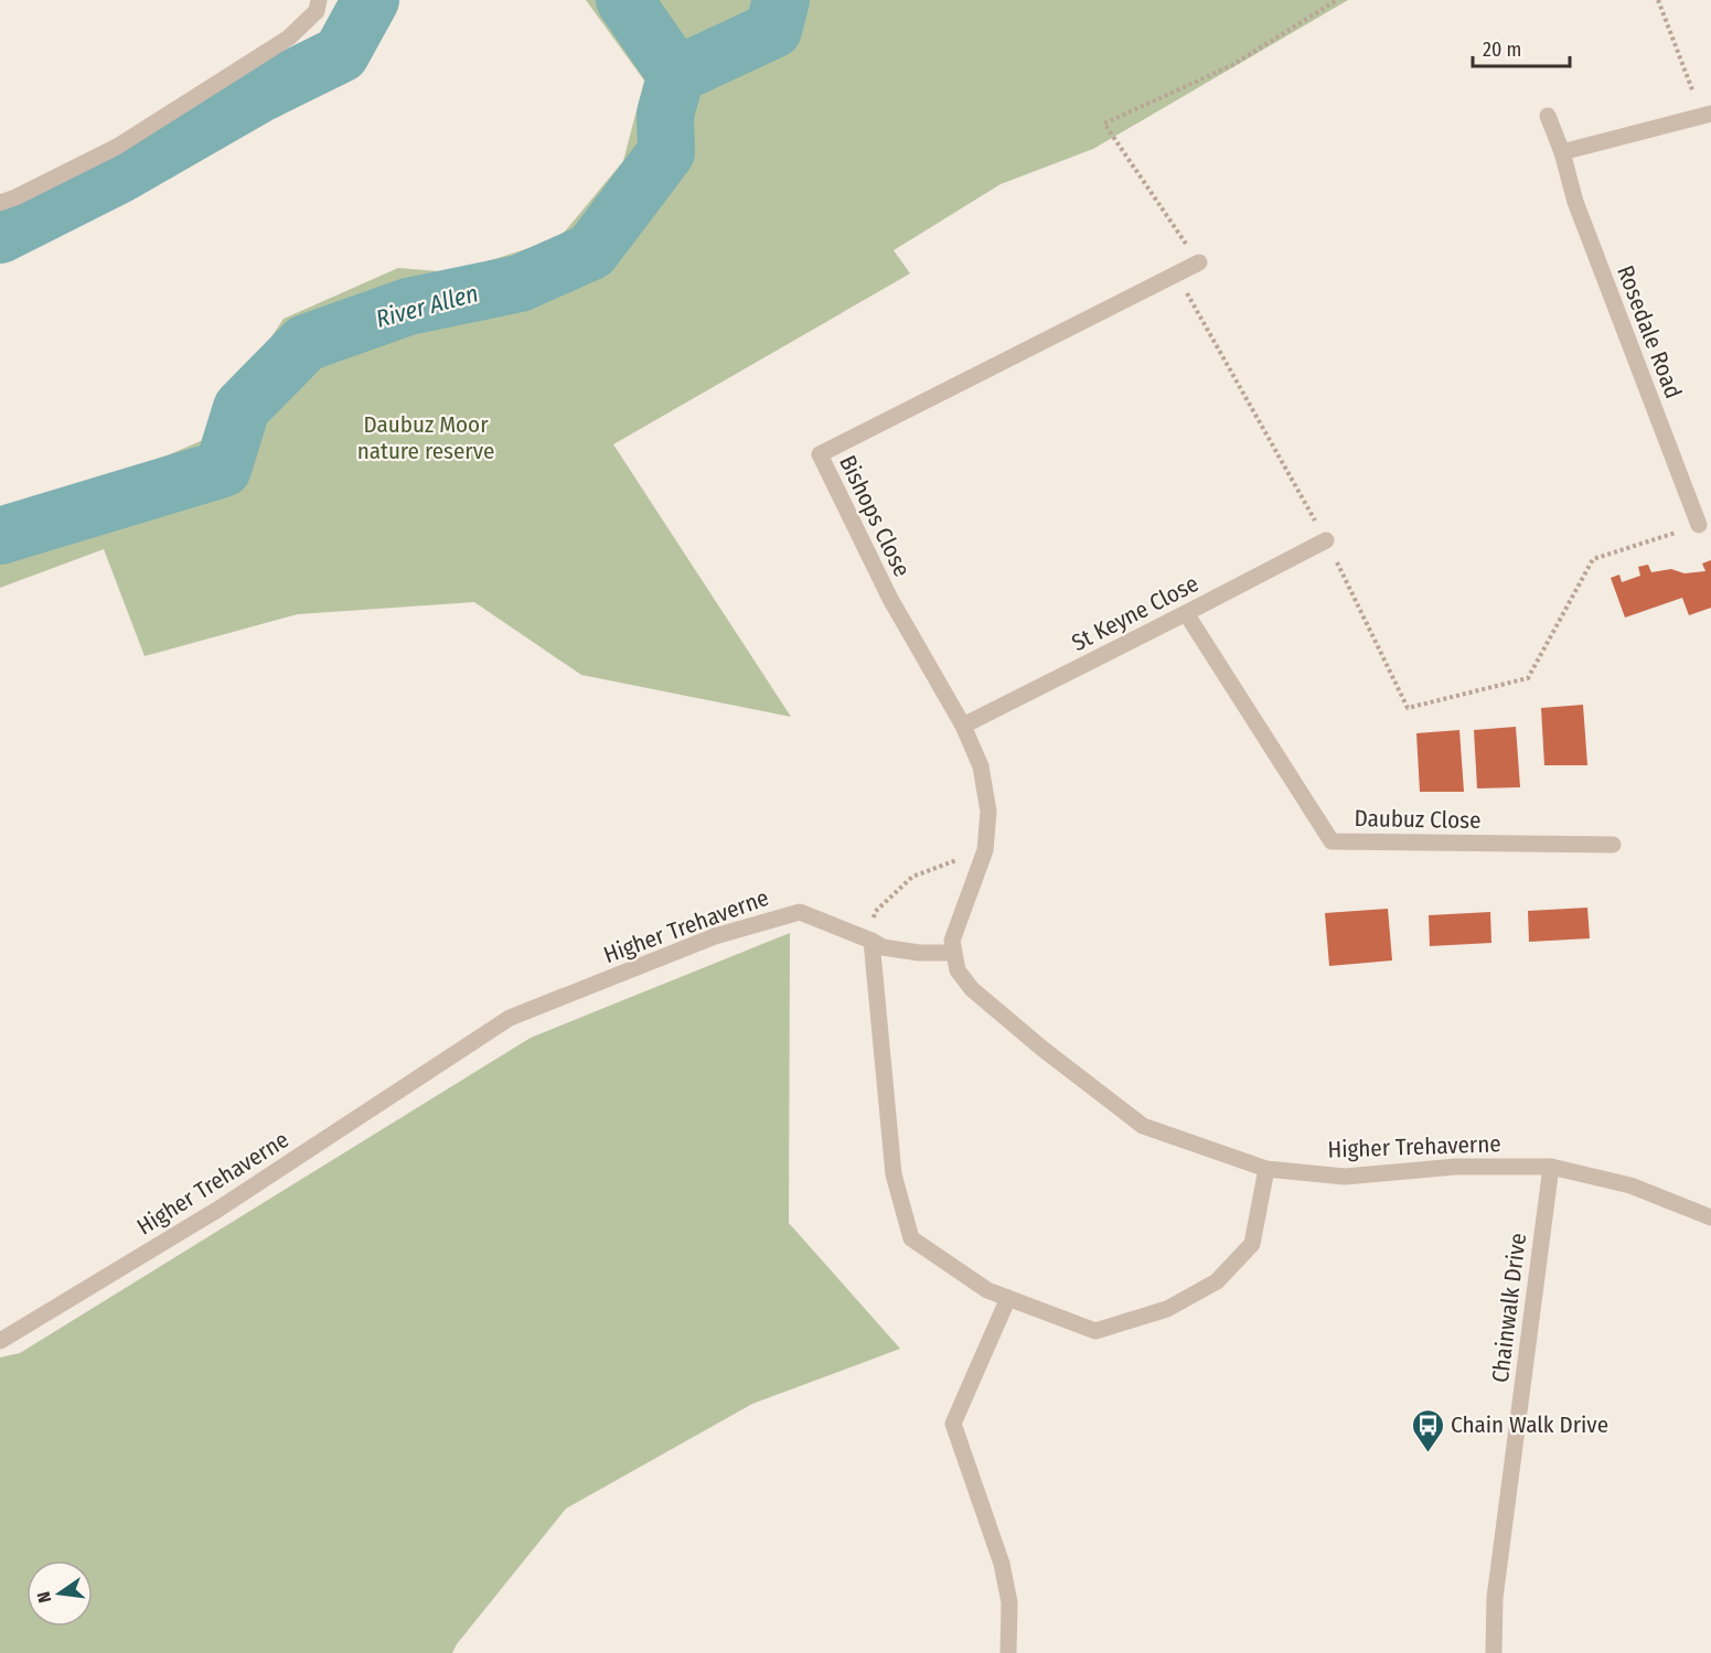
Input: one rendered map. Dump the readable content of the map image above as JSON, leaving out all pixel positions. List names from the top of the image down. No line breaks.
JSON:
{"streets":{"street":["Rosedale Road","Bishops Close","St Keyne Close","Daubuz Close","Higher Trehaverne","Chainwalk Drive"]},"crossings":[["Bishops Close","St Keyne Close"],["Bishops Close","Higher Trehaverne"],["St Keyne Close","Daubuz Close"],["Higher Trehaverne","Chainwalk Drive"]],"water":["River Allen"],"parks":["Daubuz Moor nature reserve"],"places":{"bus stop":["Chain Walk Drive"]},"scale_bar":"20 m","north":"left"}
